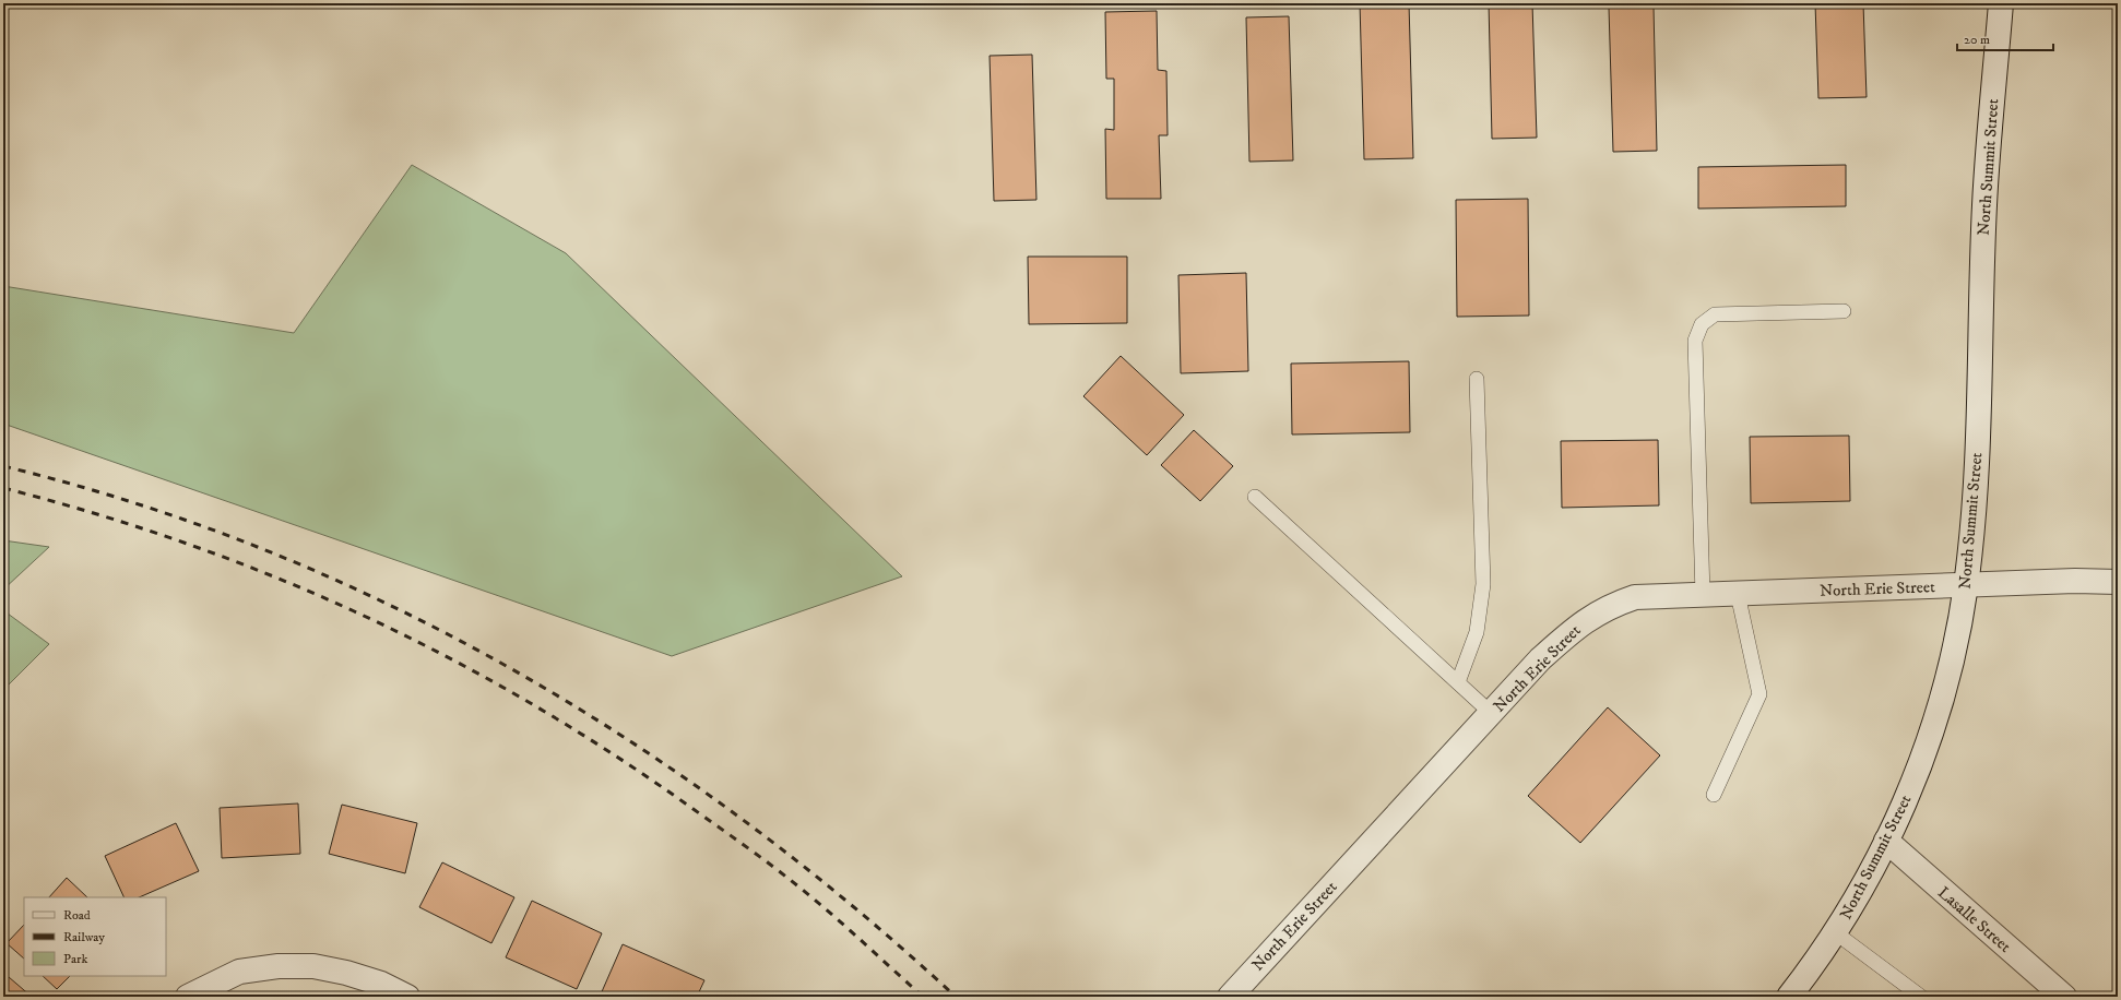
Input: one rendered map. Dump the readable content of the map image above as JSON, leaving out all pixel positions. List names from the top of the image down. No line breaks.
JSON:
{"streets":{"street":["North Summit Street","North Erie Street","Lasalle Street"]},"crossings":[["North Summit Street","North Erie Street"],["North Summit Street","Lasalle Street"]],"legend":["Road","Railway","Park"],"scale_bar":"20 m"}
